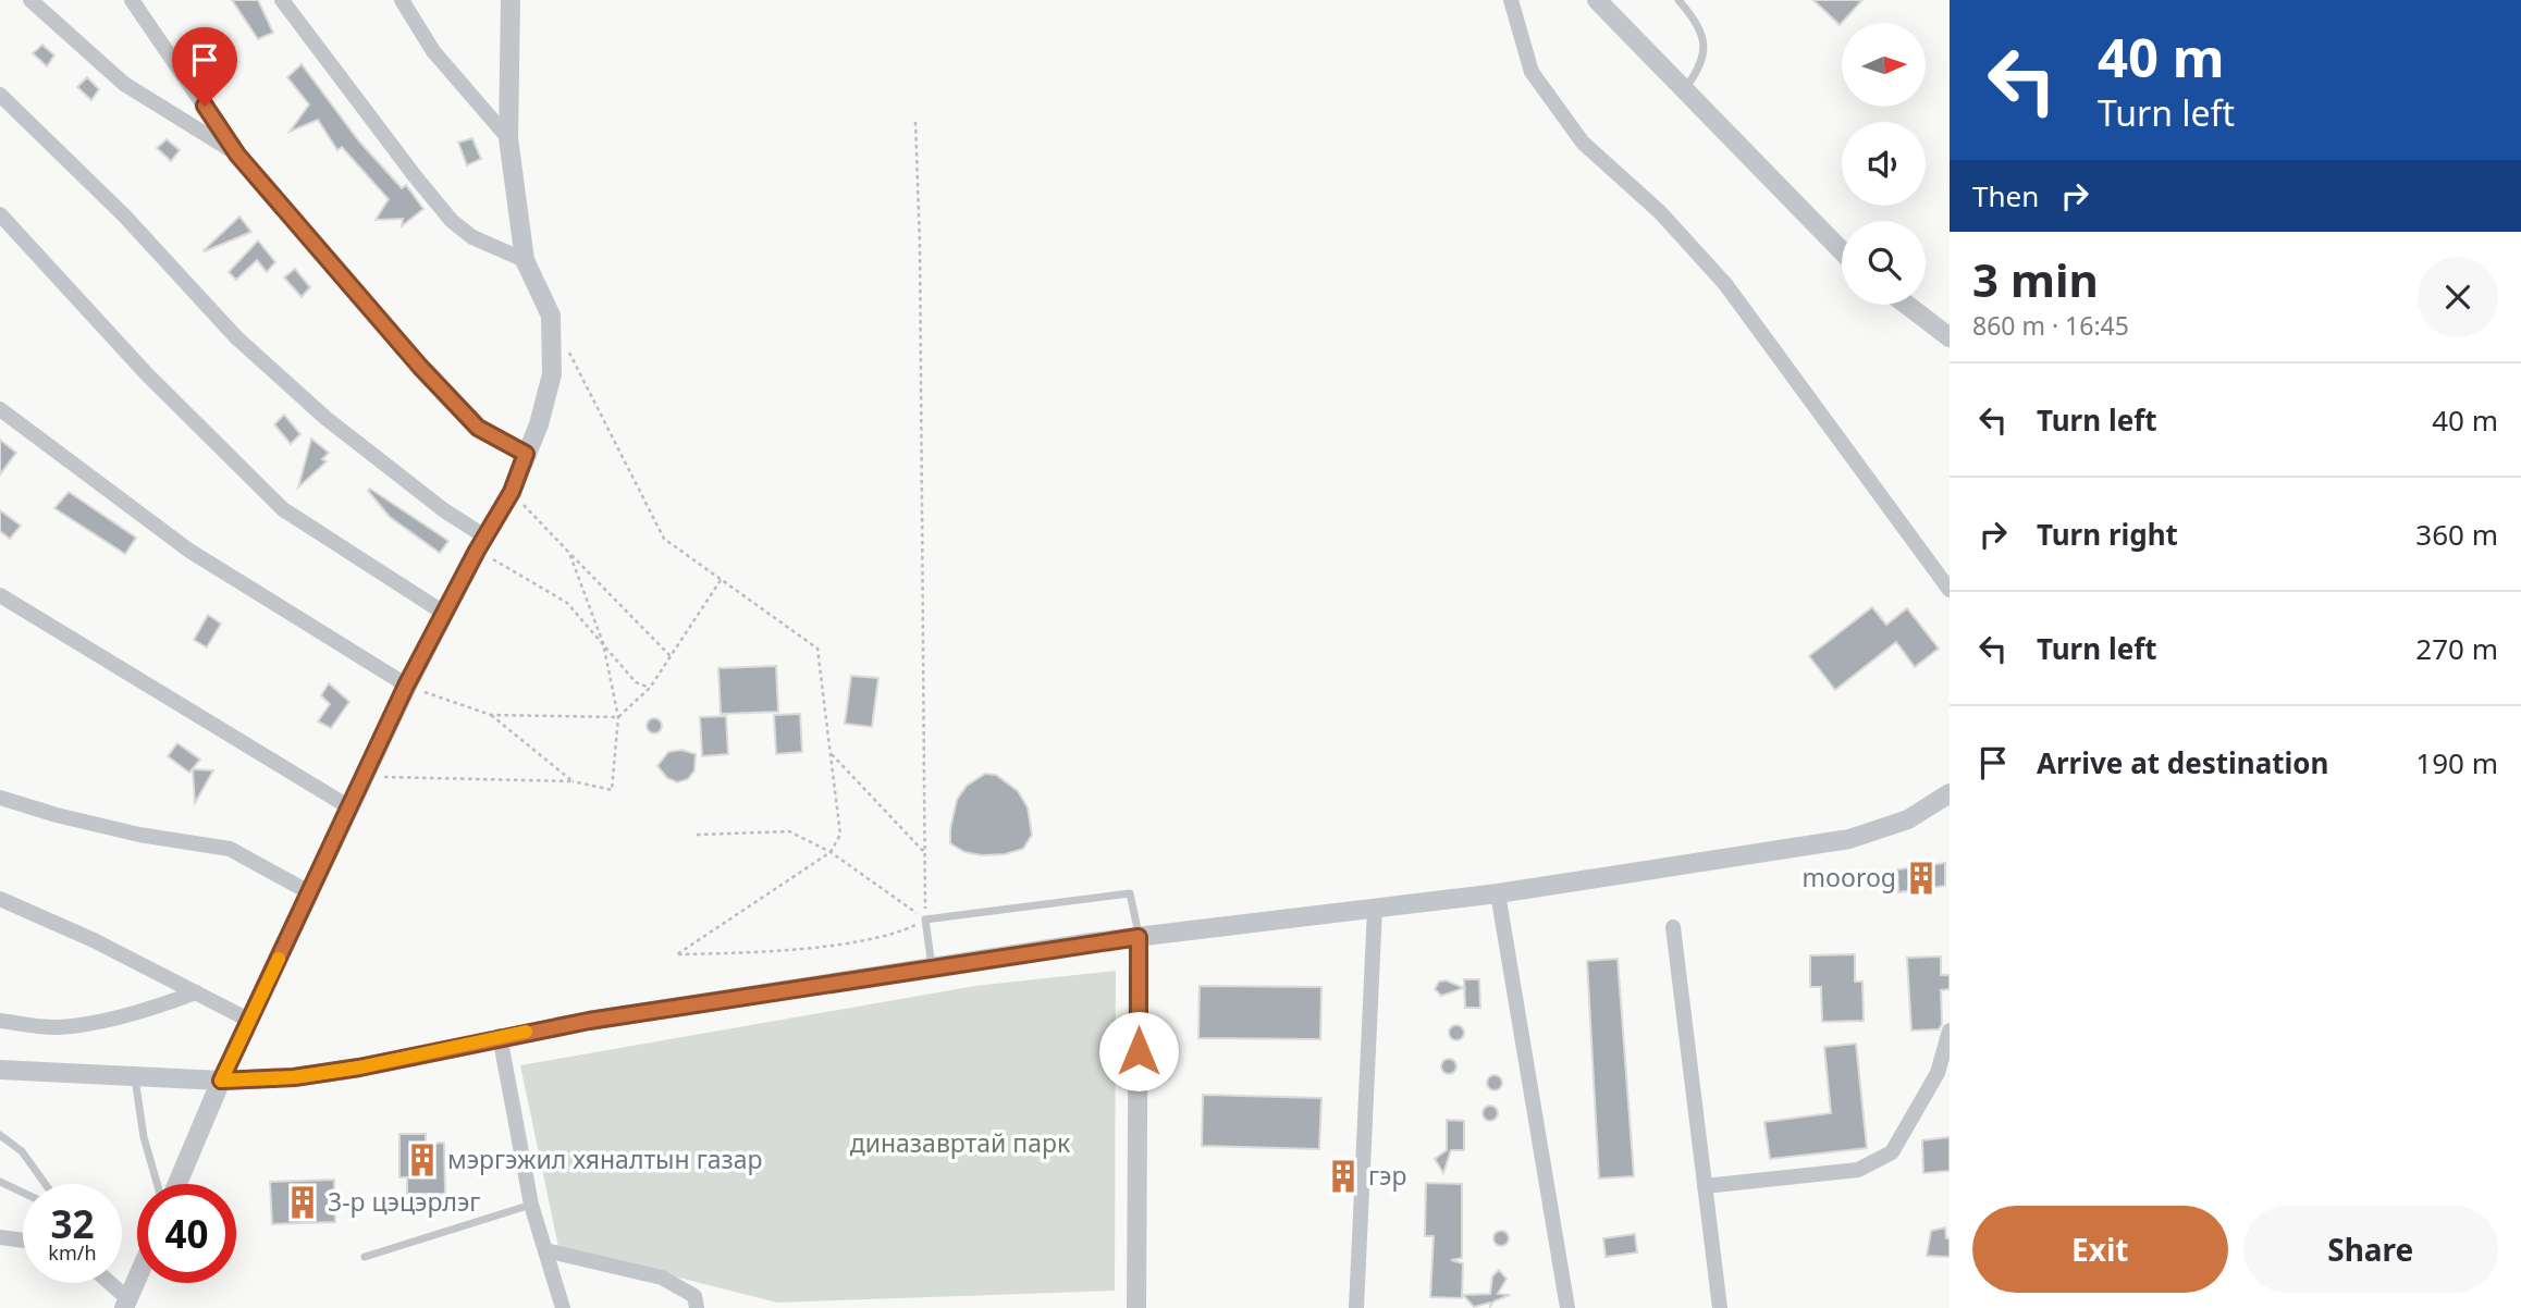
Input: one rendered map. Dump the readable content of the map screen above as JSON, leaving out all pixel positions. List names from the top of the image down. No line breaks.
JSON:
{"parks":["диназавртай парк"],"places":{"building":["moorog","мэргэжил хяналтын газар","гэр","3-р цэцэрлэг"]},"north":"right","page":{"turn":["40 m","Turn left"],"then":"Then","heading":["3 min","860 m · 16:45"],"list":[{"name":"Turn left","value":"40 m"},{"name":"Turn right","value":"360 m"},{"name":"Turn left","value":"270 m"},{"name":"Arrive at destination","value":"190 m"}],"speed":"32 km/h","limit":"40","buttons":["Exit","Share"]}}
